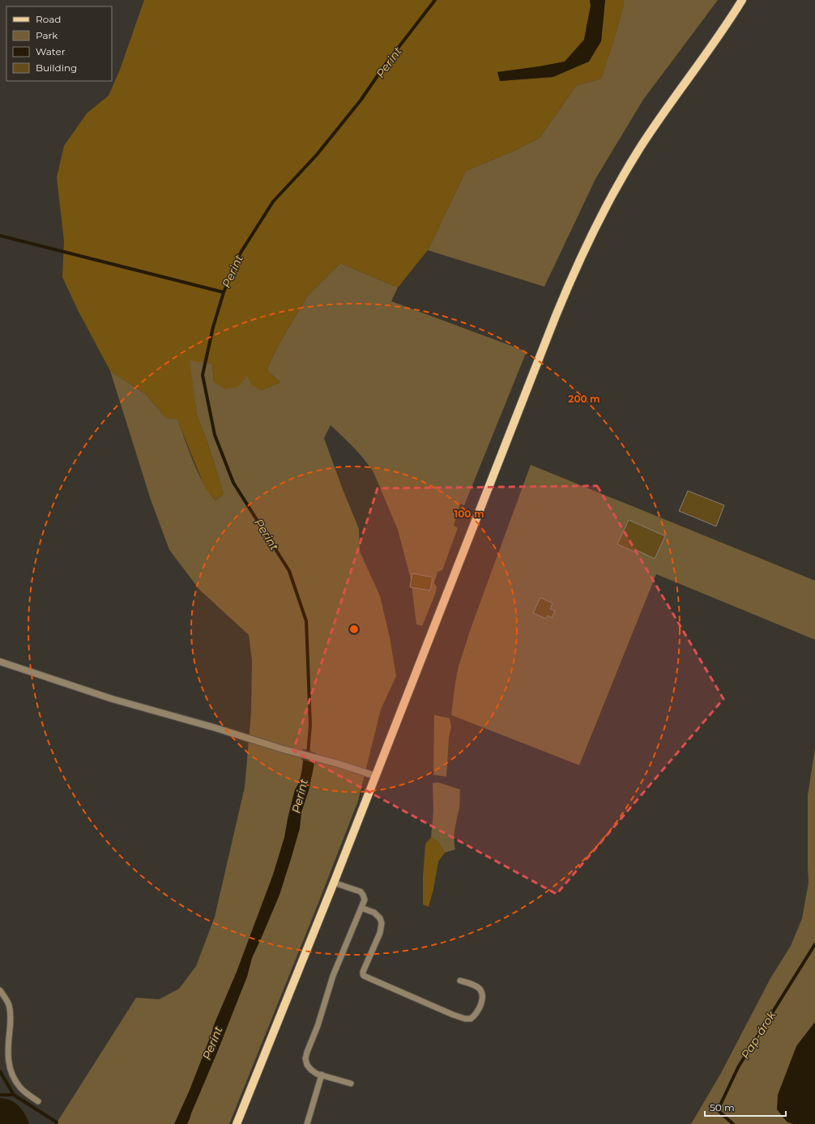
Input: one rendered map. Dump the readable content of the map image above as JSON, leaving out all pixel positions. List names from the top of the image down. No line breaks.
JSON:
{"water":["Perint","Pap-árok"],"legend":["Road","Park","Water","Building"],"scale_bar":"50 m","rings":["200 m","100 m"]}
